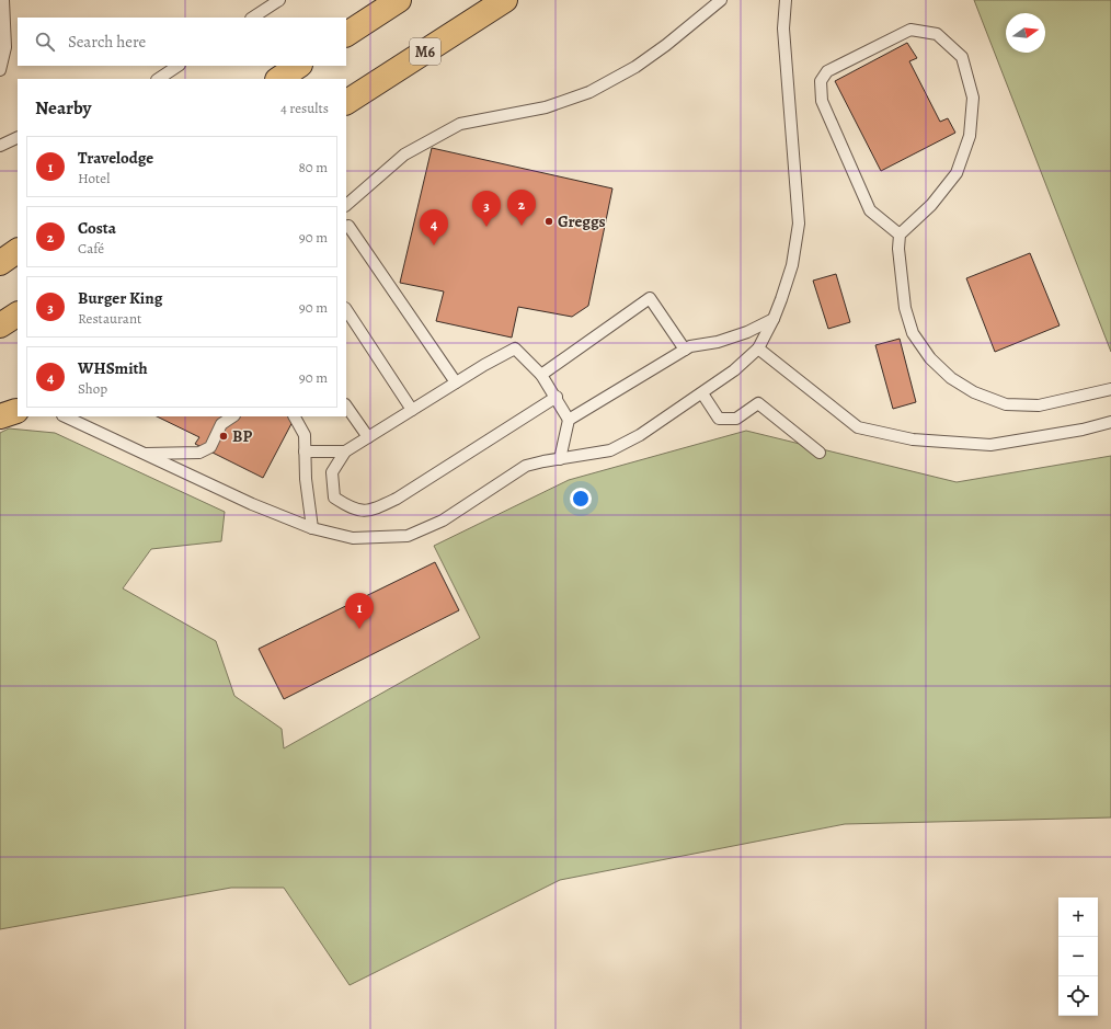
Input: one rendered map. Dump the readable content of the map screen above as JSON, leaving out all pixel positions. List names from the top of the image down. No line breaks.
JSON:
{"streets":{"highway":["M6"]},"places":["Greggs","BP"],"north":"right","page":{"search":"Search here","heading":["Nearby","4 results"],"list":[{"mark":"1","name":"Travelodge","note":"Hotel","value":"80 m"},{"mark":"2","name":"Costa","note":"Café","value":"90 m"},{"mark":"3","name":"Burger King","note":"Restaurant","value":"90 m"},{"mark":"4","name":"WHSmith","note":"Shop","value":"90 m"}],"pins":["2","3","4","1"],"map_buttons":["+","−"]}}
